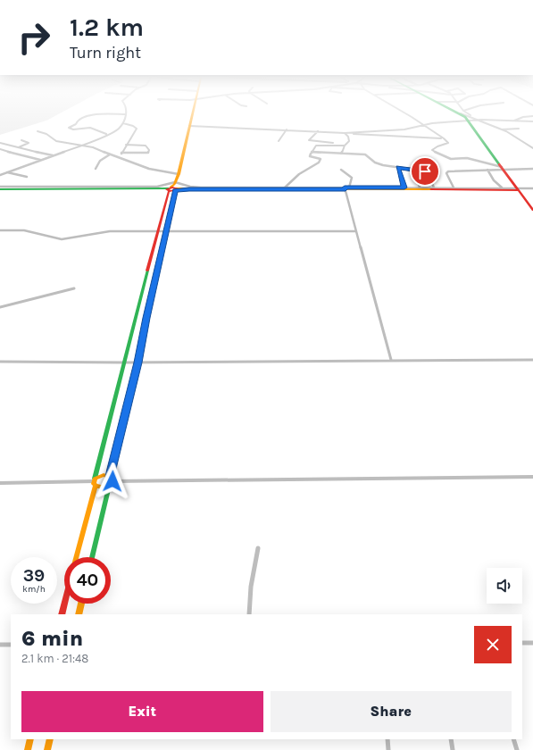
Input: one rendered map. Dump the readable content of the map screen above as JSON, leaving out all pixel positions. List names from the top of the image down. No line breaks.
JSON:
{"page":{"turn":["1.2 km","Turn right"],"speed":"39 km/h","limit":"40","heading":["6 min","2.1 km · 21:48"],"buttons":["Exit","Share"]}}
